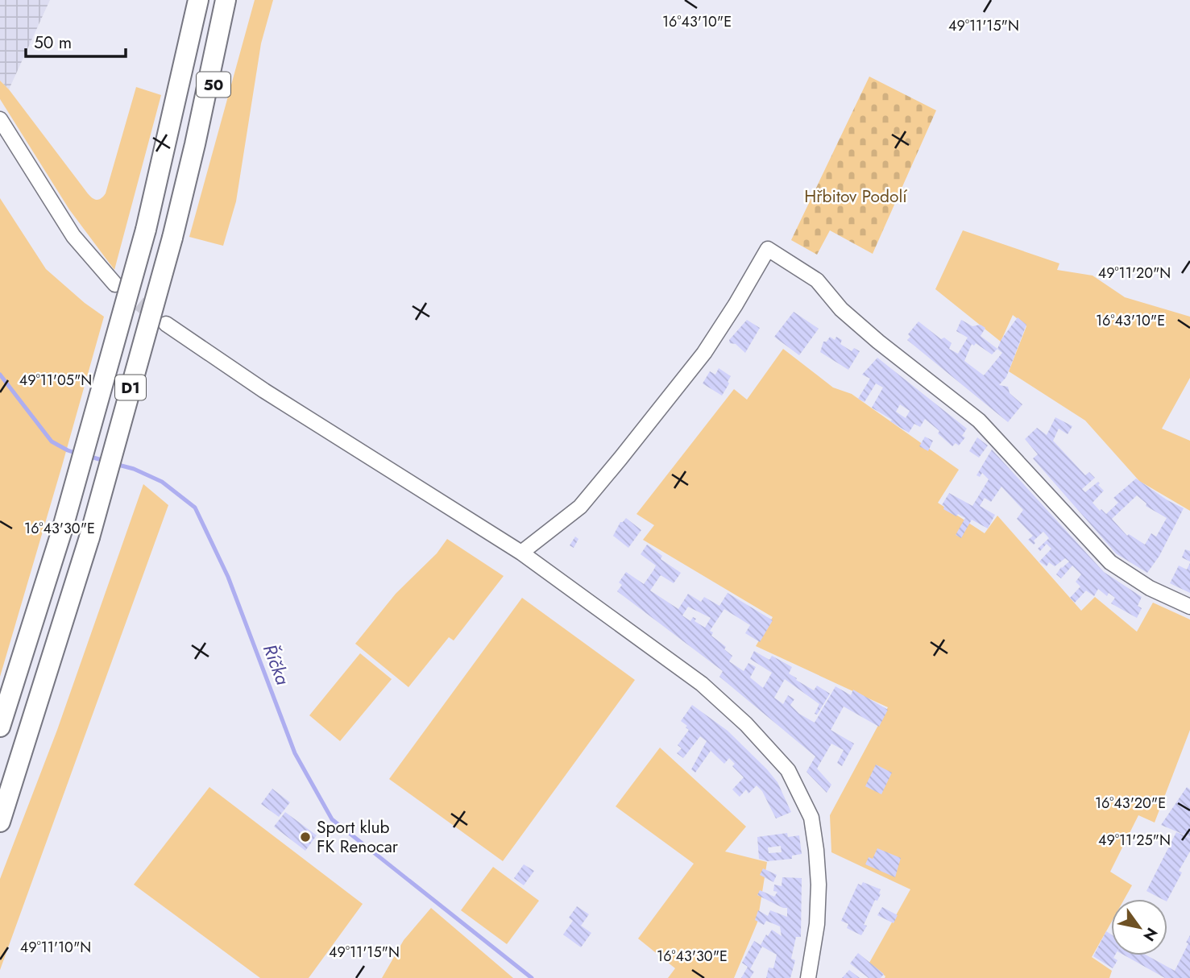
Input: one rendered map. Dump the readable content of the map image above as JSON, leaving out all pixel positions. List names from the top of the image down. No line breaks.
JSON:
{"streets":{"highway":["50","D1"]},"crossings":[["50","D1"]],"water":["Říčka"],"parks":["Hřbitov Podolí"],"places":["Sport klub FK Renocar"],"scale_bar":"50 m","north":"bottom right","coordinates":["16°43'10\"E","49°11'15\"N","49°11'20\"N","49°11'05\"N","16°43'30\"E","16°43'20\"E","49°11'25\"N","49°11'10\"N"]}
